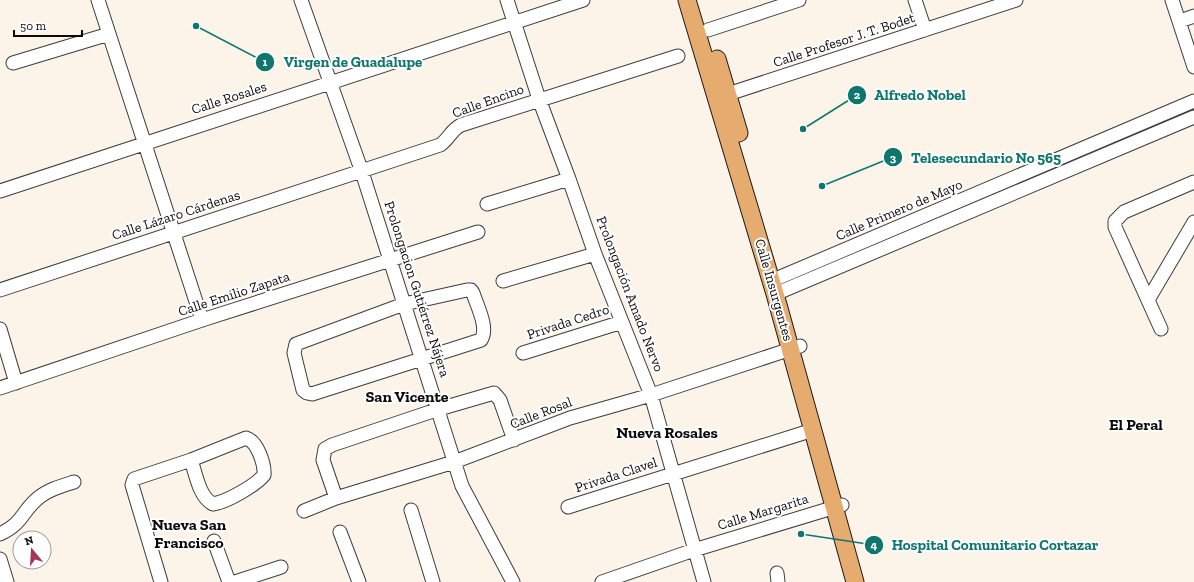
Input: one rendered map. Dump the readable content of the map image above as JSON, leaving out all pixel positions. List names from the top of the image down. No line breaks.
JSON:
{"streets":{"main road":["Calle Insurgentes"],"street":["Calle Profesor J. T. Bodet","Calle Rosales","Calle Encino","Calle Primero de Mayo","Calle Lázaro Cárdenas","Prolongacion Gutiérrez Nájera","Calle Emilio Zapata","Prolongación Amado Nervo","Privada Cedro","Calle Rosal","Privada Clavel","Calle Margarita"]},"crossings":[["Calle Profesor J. T. Bodet","Calle Insurgentes"],["Calle Rosales","Prolongacion Gutiérrez Nájera"],["Calle Rosales","Prolongación Amado Nervo"],["Calle Encino","Calle Lázaro Cárdenas"],["Calle Encino","Prolongacion Gutiérrez Nájera"],["Calle Encino","Prolongación Amado Nervo"],["Calle Primero de Mayo","Calle Insurgentes"],["Calle Lázaro Cárdenas","Prolongacion Gutiérrez Nájera"],["Prolongacion Gutiérrez Nájera","Calle Emilio Zapata"],["Prolongacion Gutiérrez Nájera","Calle Rosal"],["Calle Insurgentes","Calle Rosal"],["Calle Insurgentes","Privada Clavel"],["Calle Insurgentes","Calle Margarita"],["Prolongación Amado Nervo","Privada Cedro"],["Prolongación Amado Nervo","Calle Rosal"],["Prolongación Amado Nervo","Privada Clavel"],["Prolongación Amado Nervo","Calle Margarita"]],"districts":["San Vicente","El Peral","Nueva Rosales","Nueva San Francisco"],"places":["Virgen de Guadalupe","Alfredo Nobel","Telesecundario No 565","Hospital Comunitario Cortazar"],"scale_bar":"50 m","north":"top"}
